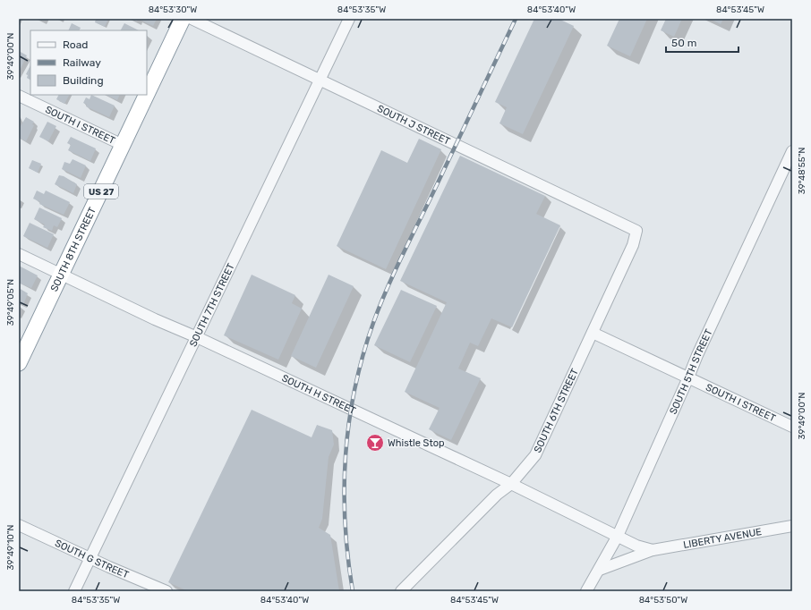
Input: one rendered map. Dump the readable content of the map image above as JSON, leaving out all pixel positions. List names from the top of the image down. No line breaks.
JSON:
{"streets":{"highway":["US 27","SOUTH 8TH STREET"],"street":["SOUTH J STREET","SOUTH I STREET","SOUTH 7TH STREET","SOUTH 5TH STREET","SOUTH H STREET","SOUTH 6TH STREET","LIBERTY AVENUE","SOUTH G STREET"]},"crossings":[["SOUTH J STREET","SOUTH 7TH STREET"],["SOUTH J STREET","SOUTH 6TH STREET"],["SOUTH I STREET","SOUTH 8TH STREET"],["SOUTH I STREET","SOUTH 5TH STREET"],["SOUTH I STREET","SOUTH 6TH STREET"],["SOUTH 8TH STREET","SOUTH H STREET"],["SOUTH 7TH STREET","SOUTH H STREET"],["SOUTH 7TH STREET","SOUTH G STREET"],["SOUTH 5TH STREET","SOUTH H STREET"],["SOUTH 5TH STREET","LIBERTY AVENUE"],["SOUTH H STREET","SOUTH 6TH STREET"],["SOUTH H STREET","LIBERTY AVENUE"]],"places":{"bar":["Whistle Stop"]},"legend":["Road","Railway","Building"],"scale_bar":"50 m","coordinates":["84°53'30\"W","84°53'35\"W","84°53'40\"W","84°53'45\"W","39°49'00\"N","39°48'55\"N","39°49'05\"N","39°49'10\"N","84°53'50\"W"]}
